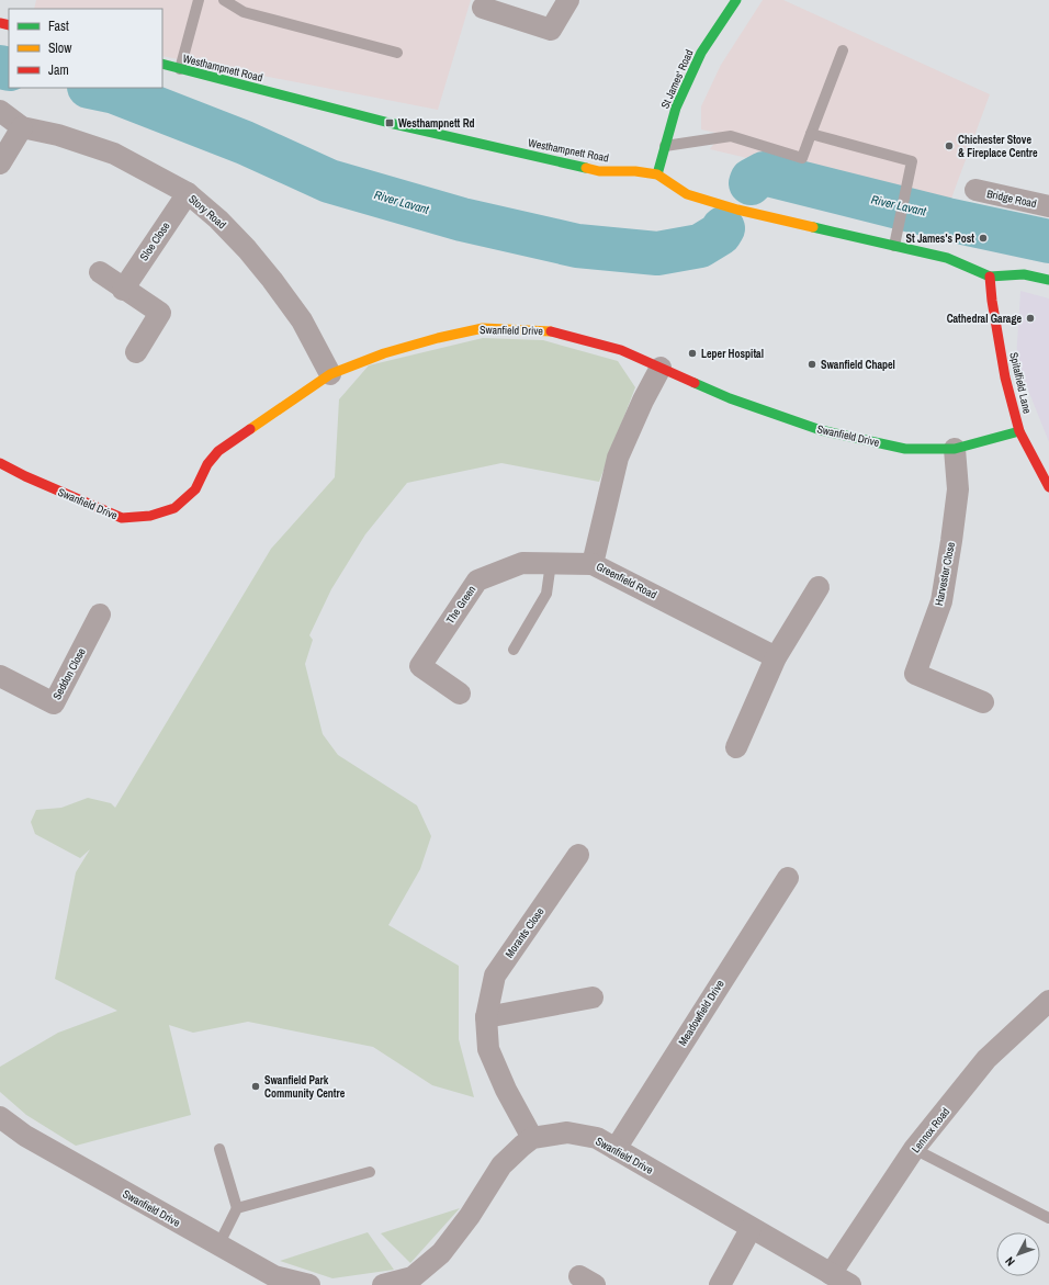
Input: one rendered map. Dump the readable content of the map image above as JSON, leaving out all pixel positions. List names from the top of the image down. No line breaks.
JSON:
{"streets":{"street":["Westhampnett Road","St James' Road","Bridge Road","Story Road","Sloe Close","Swanfield Drive","Spitalfield Lane","Harvester Close","Greenfield Road","The Green","Seddon Close","Morants Close","Meadowfield Drive","Lennox Road"]},"crossings":[["Westhampnett Road","St James' Road"],["Westhampnett Road","Spitalfield Lane"],["Story Road","Sloe Close"],["Story Road","Swanfield Drive"],["Swanfield Drive","Spitalfield Lane"],["Swanfield Drive","Harvester Close"],["Swanfield Drive","Greenfield Road"],["Swanfield Drive","Morants Close"],["Swanfield Drive","Meadowfield Drive"],["Swanfield Drive","Lennox Road"],["Greenfield Road","The Green"]],"water":["River Lavant"],"places":{"transit":["Westhampnett Rd"],"other":["Chichester Stove & Fireplace Centre","St James's Post","Cathedral Garage","Leper Hospital","Swanfield Chapel","Swanfield Park Community Centre"]},"legend":["Fast","Slow","Jam"],"north":"bottom left"}
